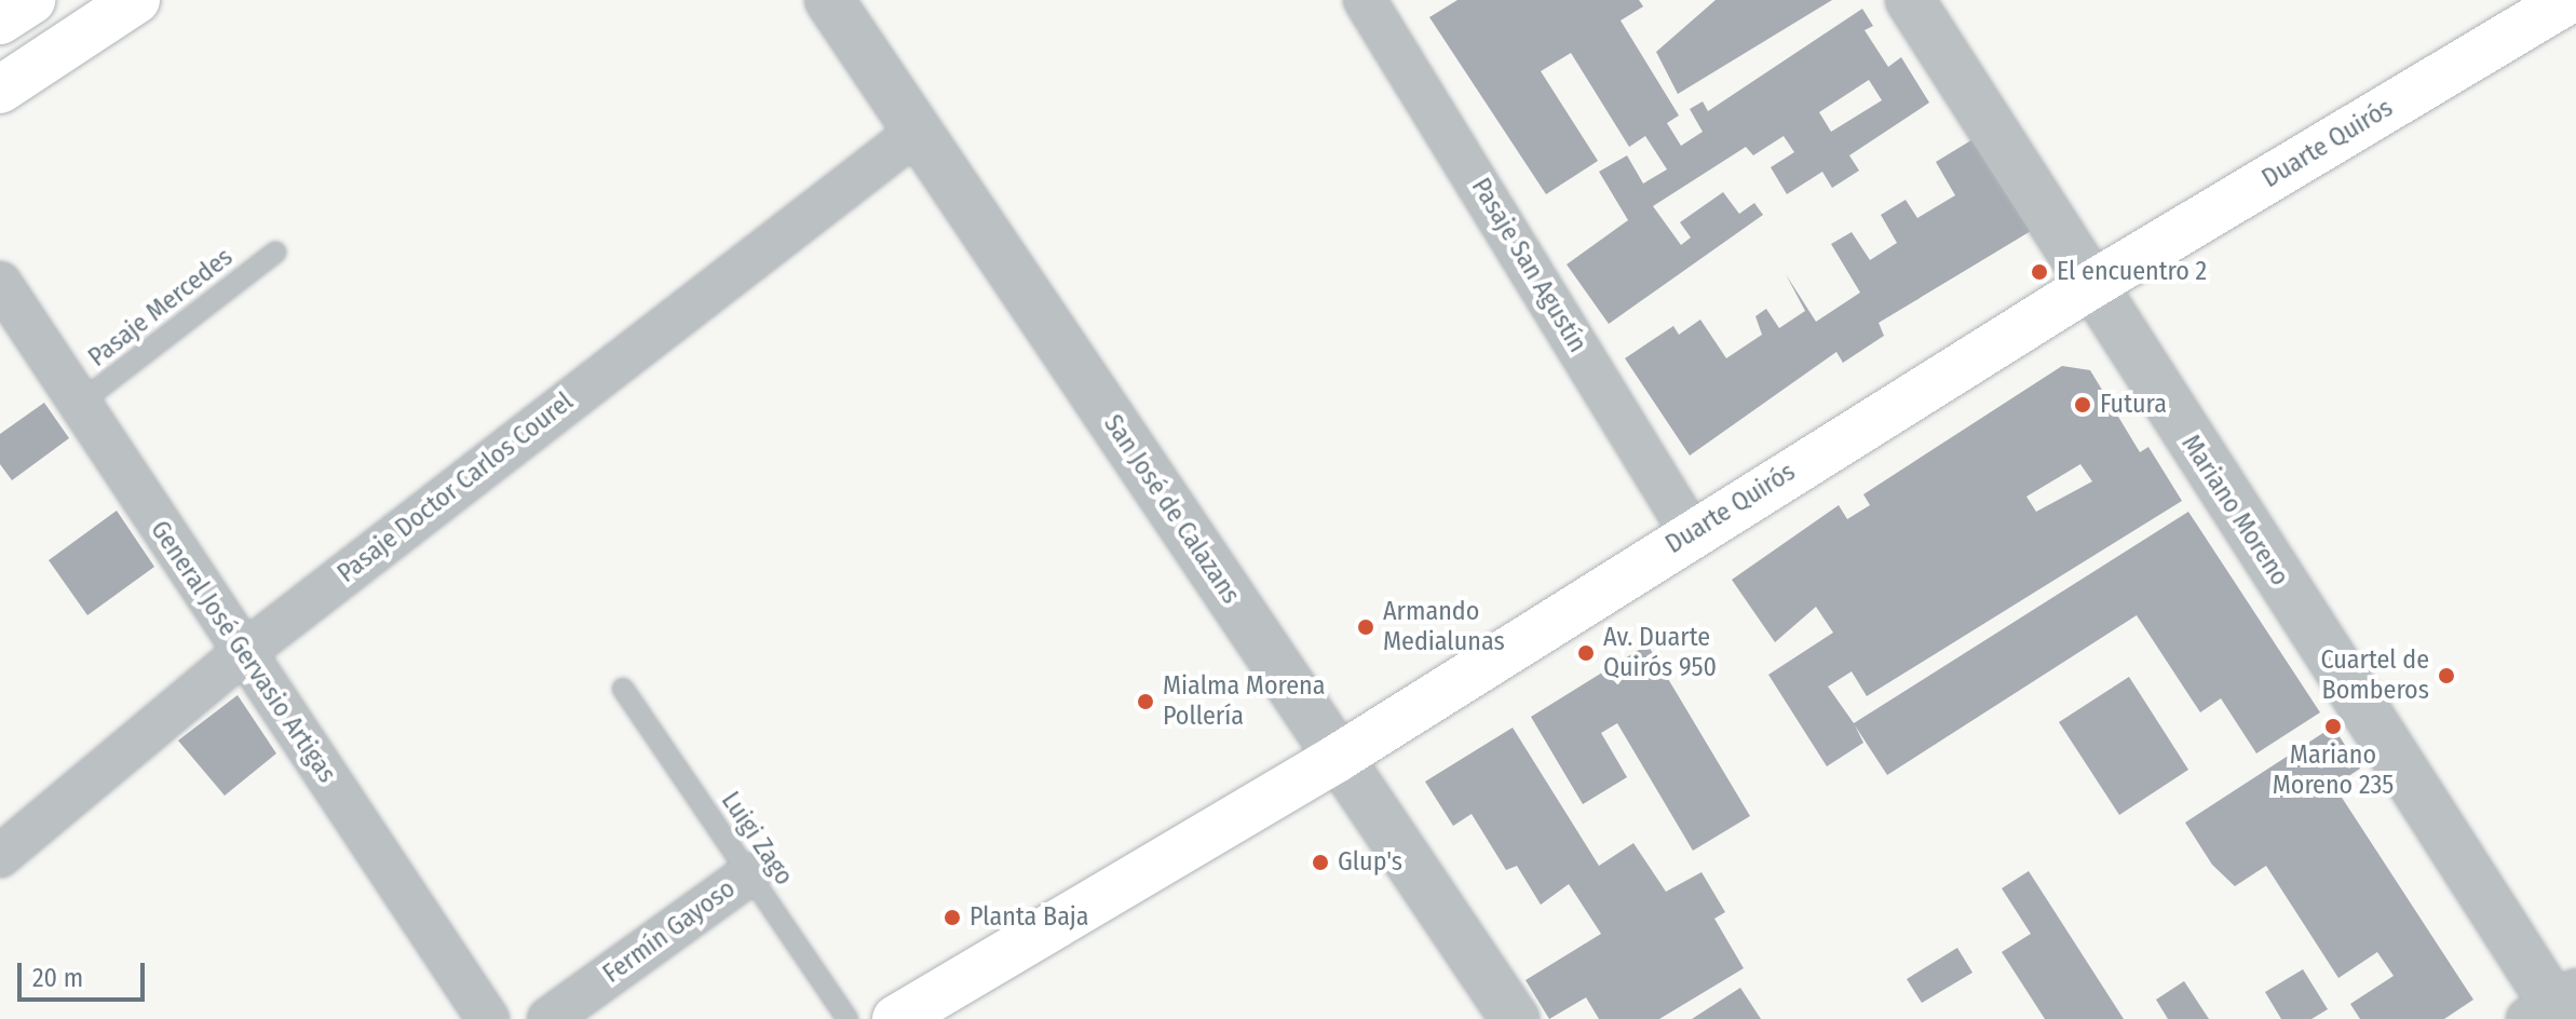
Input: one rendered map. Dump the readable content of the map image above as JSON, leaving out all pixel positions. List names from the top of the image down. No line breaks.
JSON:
{"streets":{"main road":["Duarte Quirós"],"street":["Pasaje San Agustín","Pasaje Doctor Carlos Courel","San José de Calazans","Mariano Moreno","General José Gervasio Artigas","Fermín Gayoso"],"lane":["Pasaje Mercedes","Luigi Zago"]},"crossings":[["Duarte Quirós","Pasaje San Agustín"],["Duarte Quirós","San José de Calazans"],["Duarte Quirós","Mariano Moreno"],["Pasaje Mercedes","General José Gervasio Artigas"],["Pasaje Doctor Carlos Courel","San José de Calazans"],["Pasaje Doctor Carlos Courel","General José Gervasio Artigas"],["Luigi Zago","Fermín Gayoso"]],"places":["El encuentro 2","Futura","Armando Medialunas","Av. Duarte Quirós 950","Cuartel de Bomberos","Mialma Morena Pollería","Mariano Moreno 235","Glup's","Planta Baja"],"scale_bar":"20 m"}
